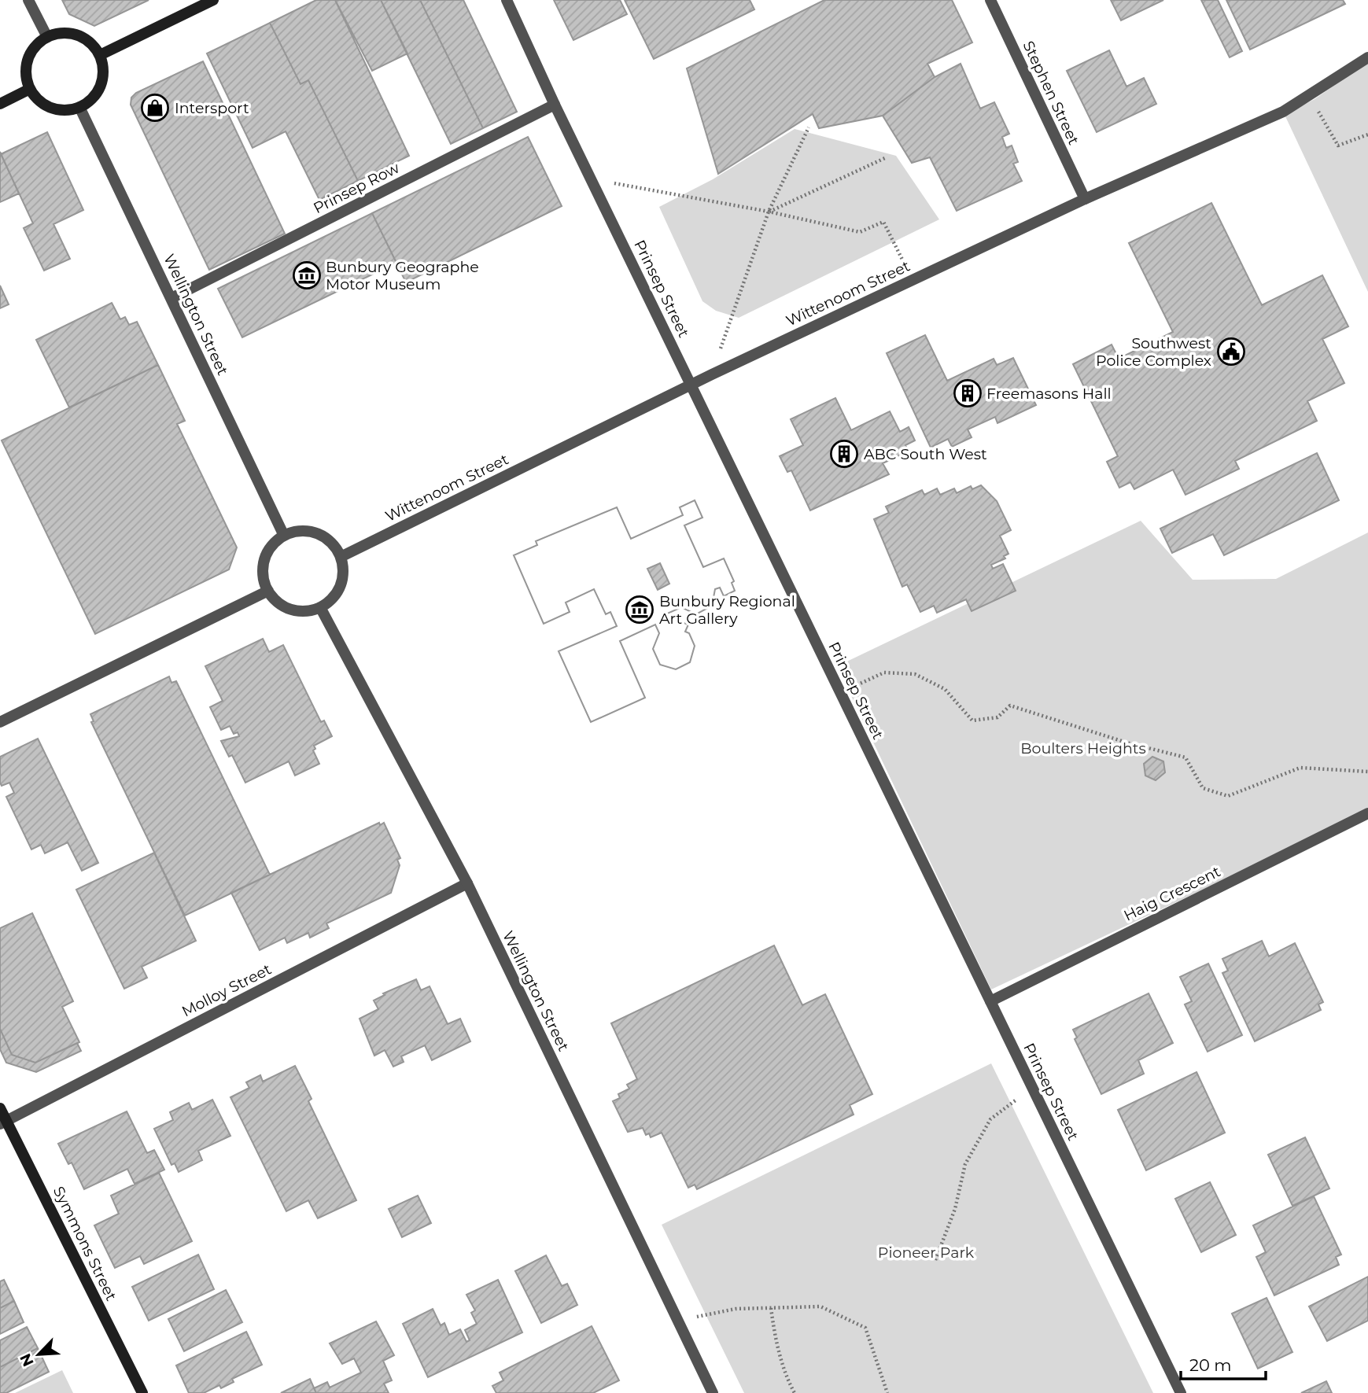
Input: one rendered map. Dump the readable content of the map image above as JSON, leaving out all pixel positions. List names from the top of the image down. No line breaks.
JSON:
{"streets":{"main road":["Symmons Street"],"street":["Stephen Street","Prinsep Row","Prinsep Street","Wittenoom Street","Wellington Street","Haig Crescent","Molloy Street"]},"crossings":[["Stephen Street","Wittenoom Street"],["Prinsep Row","Prinsep Street"],["Prinsep Row","Wellington Street"],["Prinsep Street","Wittenoom Street"],["Prinsep Street","Haig Crescent"],["Wittenoom Street","Wellington Street"],["Wellington Street","Molloy Street"],["Molloy Street","Symmons Street"]],"parks":["Boulters Heights","Pioneer Park"],"places":{"shop":["Intersport"],"museum":["Bunbury Geographe Motor Museum","Bunbury Regional Art Gallery"],"public building":["Southwest Police Complex"],"building":["Freemasons Hall","ABC South West"]},"scale_bar":"20 m","north":"bottom left"}
